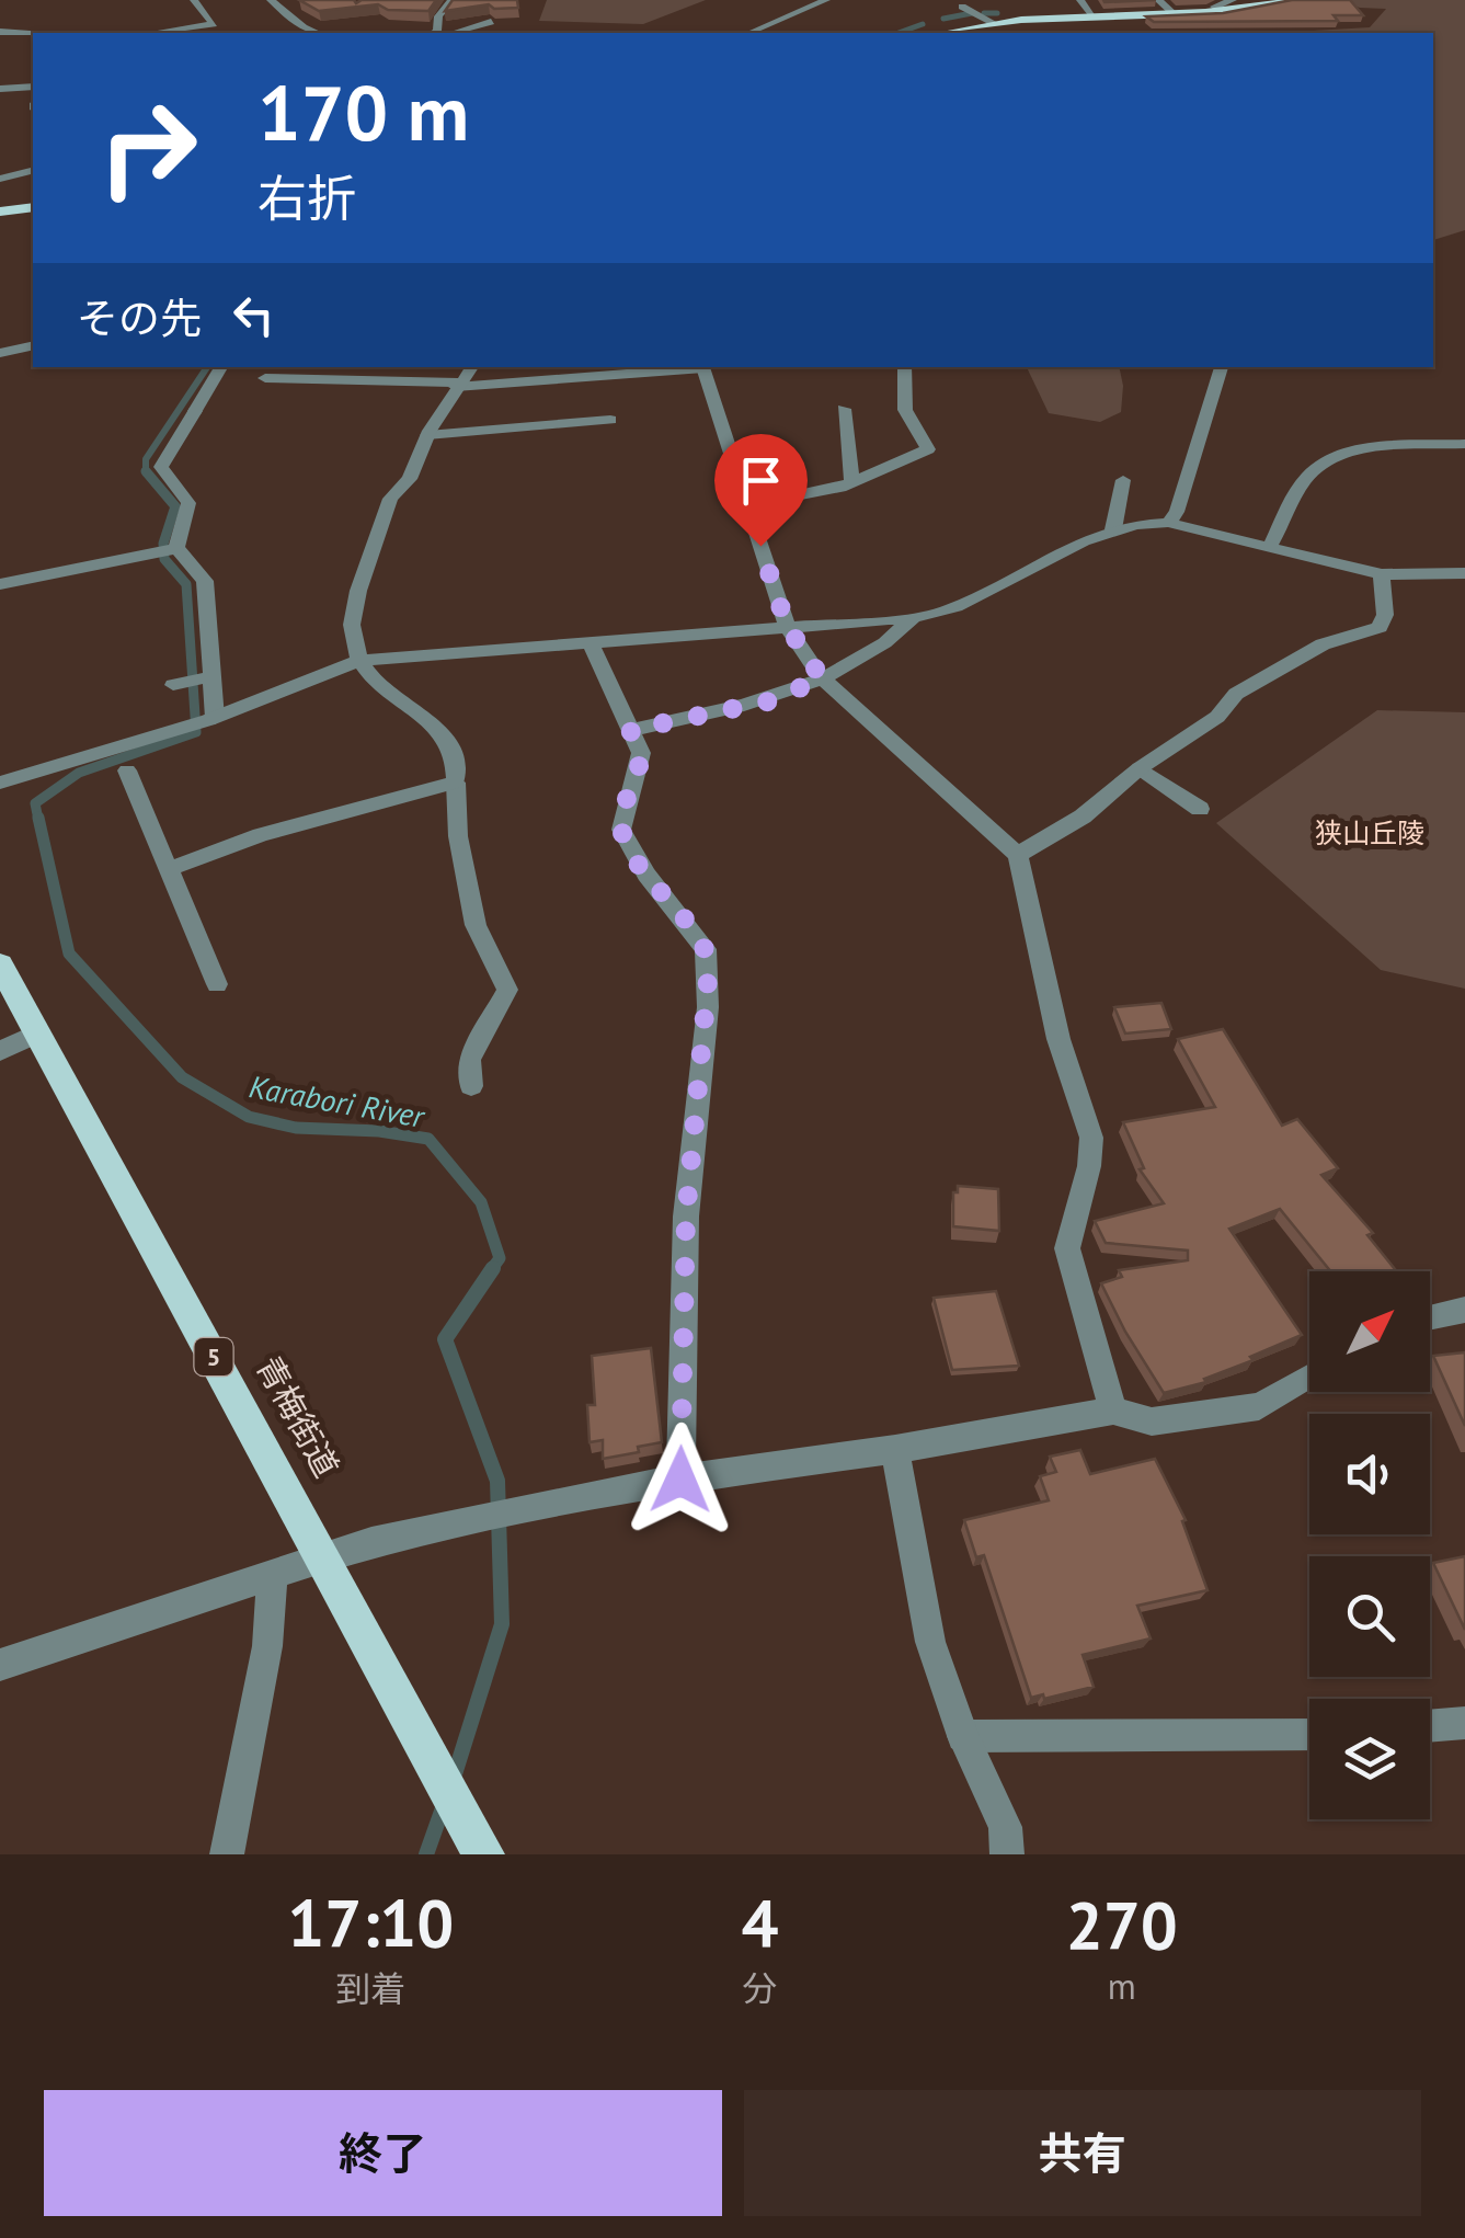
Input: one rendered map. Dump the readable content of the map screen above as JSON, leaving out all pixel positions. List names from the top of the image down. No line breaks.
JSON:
{"streets":{"main road":["5","青梅街道"]},"water":["Karabori River"],"parks":["狭山丘陵"],"north":"top right","page":{"turn":["170 m","右折"],"then":"その先","eta":["17:10","到着","4","分","270","m"],"buttons":["終了","共有"]}}
